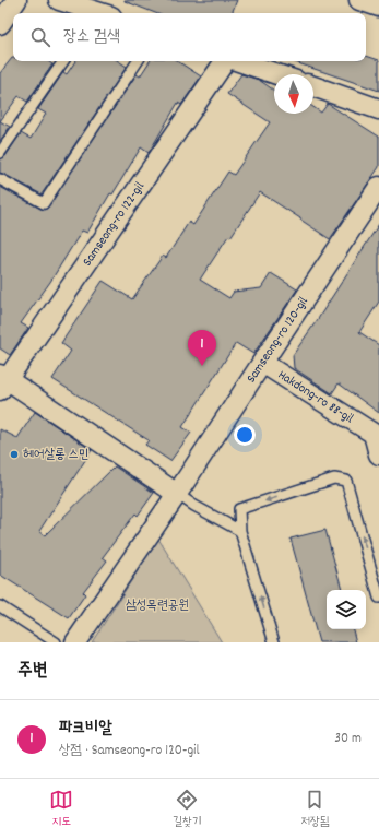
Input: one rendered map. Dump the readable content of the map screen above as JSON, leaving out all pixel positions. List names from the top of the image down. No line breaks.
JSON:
{"streets":{"street":["Samseong-ro 122-gil","Samseong-ro 120-gil","Hakdong-ro 88-gil"]},"crossings":[["Samseong-ro 120-gil","Hakdong-ro 88-gil"]],"parks":["삼성목련공원"],"places":["헤어살롱 스민"],"north":"bottom","page":{"search":"장소 검색","pins":"1","heading":"주변","list":[{"mark":"1","name":"파크비알","note":"상점 · Samseong-ro 120-gil","value":"30 m"}],"nav":["지도","길찾기","저장됨"]}}
